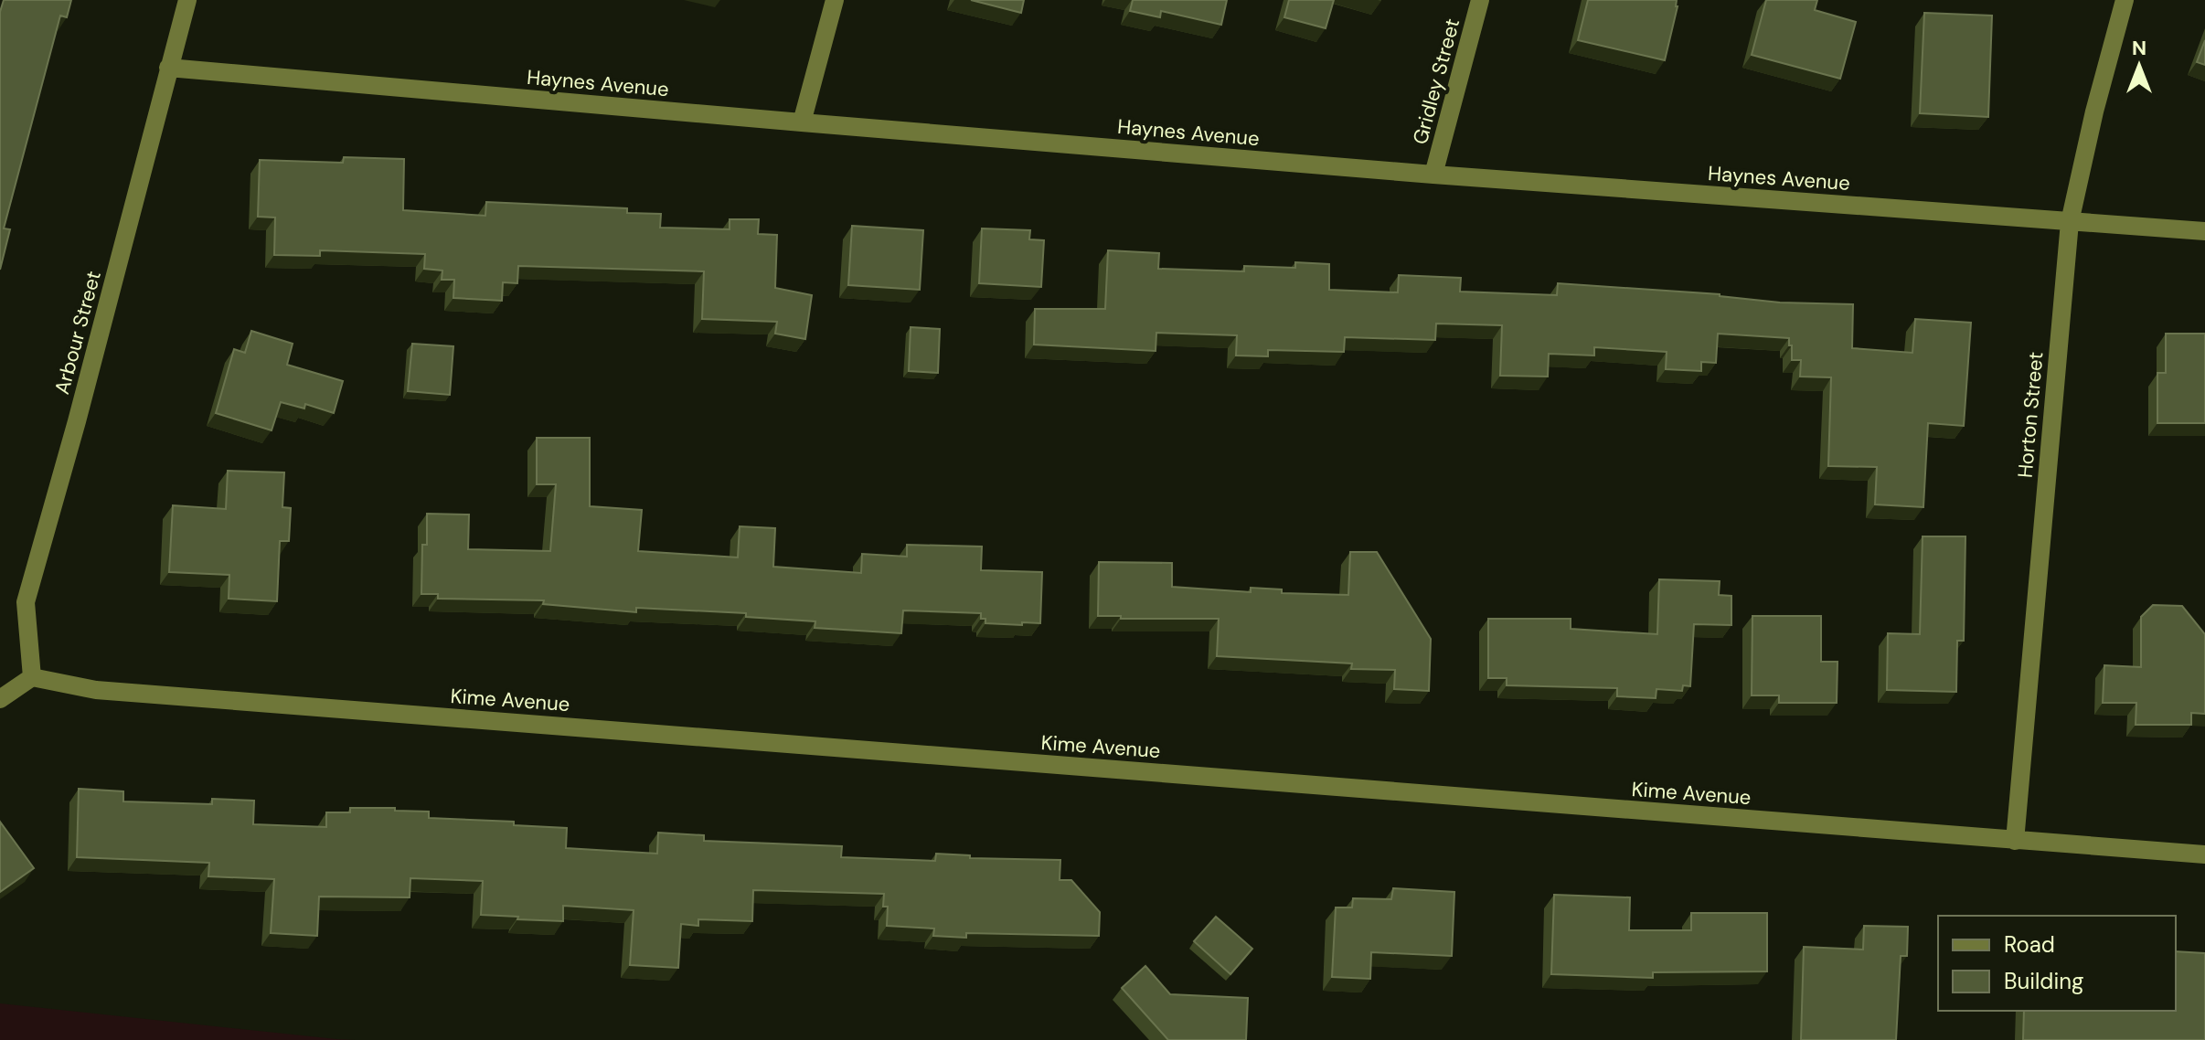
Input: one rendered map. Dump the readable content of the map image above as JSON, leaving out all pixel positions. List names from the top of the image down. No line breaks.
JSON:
{"streets":{"street":["Gridley Street","Haynes Avenue","Arbour Street","Horton Street","Kime Avenue"]},"crossings":[["Gridley Street","Haynes Avenue"],["Haynes Avenue","Arbour Street"],["Haynes Avenue","Horton Street"],["Arbour Street","Kime Avenue"],["Horton Street","Kime Avenue"]],"legend":["Road","Building"],"north":"top"}
